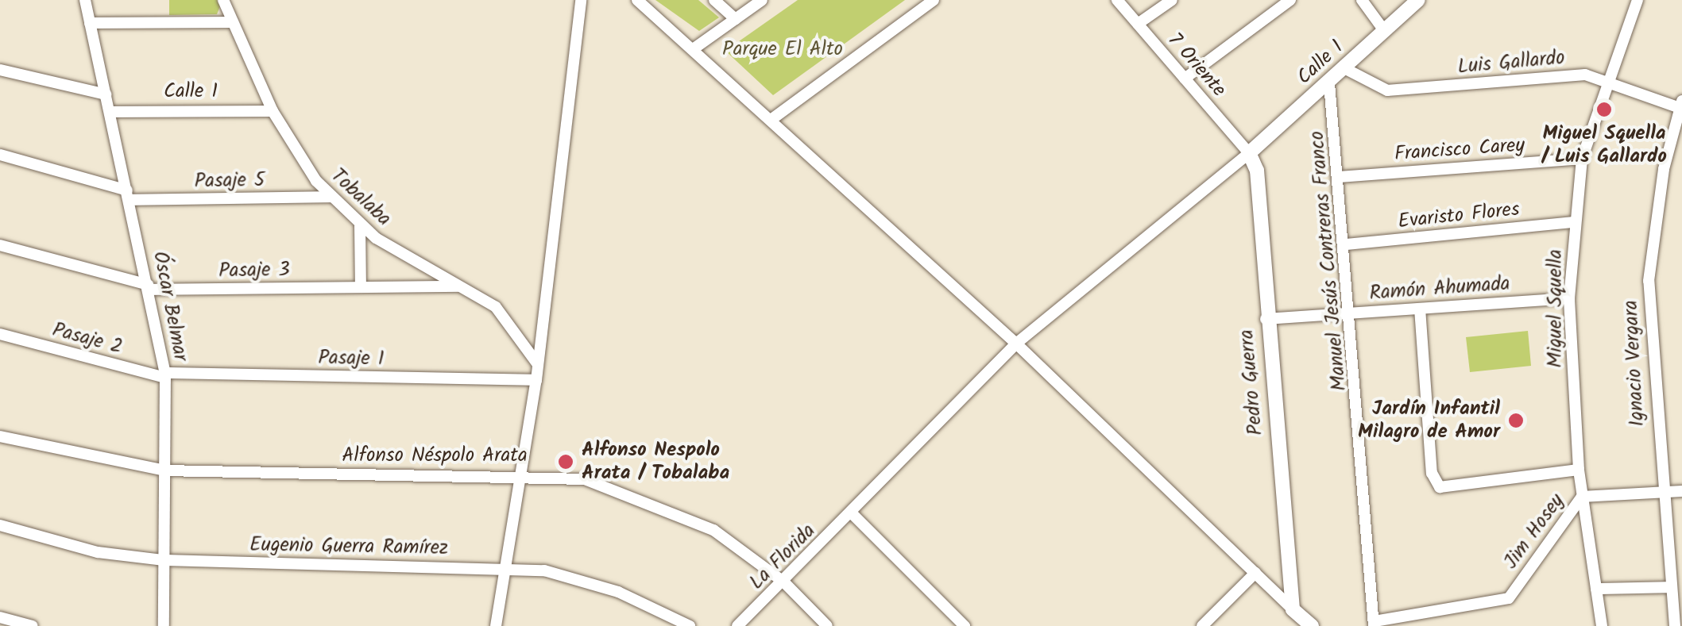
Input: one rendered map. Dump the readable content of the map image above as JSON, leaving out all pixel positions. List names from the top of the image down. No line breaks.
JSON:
{"streets":{"street":["Calle 1","Luis Gallardo","7 Oriente","Francisco Carey","Pasaje 5","Tobalaba","Evaristo Flores","Manuel Jesús Contreras Franco","Pasaje 3","Ramón Ahumada","Óscar Belmar","Miguel Squella","Pasaje 2","Pasaje 1","Ignacio Vergara","Pedro Guerra","Alfonso Néspolo Arata","Jim Hosey","Eugenio Guerra Ramírez","La Florida"]},"crossings":[["Calle 1","Luis Gallardo"],["Calle 1","7 Oriente"],["Calle 1","Tobalaba"],["Calle 1","Manuel Jesús Contreras Franco"],["Calle 1","Óscar Belmar"],["Calle 1","Pedro Guerra"],["Calle 1","La Florida"],["Luis Gallardo","Miguel Squella"],["Luis Gallardo","Ignacio Vergara"],["7 Oriente","Pedro Guerra"],["7 Oriente","La Florida"],["Francisco Carey","Manuel Jesús Contreras Franco"],["Francisco Carey","Miguel Squella"],["Pasaje 5","Tobalaba"],["Pasaje 5","Óscar Belmar"],["Tobalaba","Pasaje 3"],["Evaristo Flores","Manuel Jesús Contreras Franco"],["Evaristo Flores","Miguel Squella"],["Manuel Jesús Contreras Franco","Ramón Ahumada"],["Manuel Jesús Contreras Franco","Jim Hosey"],["Pasaje 3","Óscar Belmar"],["Ramón Ahumada","Miguel Squella"],["Ramón Ahumada","Pedro Guerra"],["Óscar Belmar","Pasaje 2"],["Óscar Belmar","Pasaje 1"],["Óscar Belmar","Alfonso Néspolo Arata"],["Óscar Belmar","Eugenio Guerra Ramírez"],["Miguel Squella","Jim Hosey"],["Pasaje 2","Pasaje 1"],["Ignacio Vergara","Jim Hosey"],["Pedro Guerra","La Florida"],["Alfonso Néspolo Arata","La Florida"]],"parks":["Parque El Alto"],"places":["Miguel Squella / Luis Gallardo","Jardín Infantil Milagro de Amor","Alfonso Nespolo Arata / Tobalaba"]}
